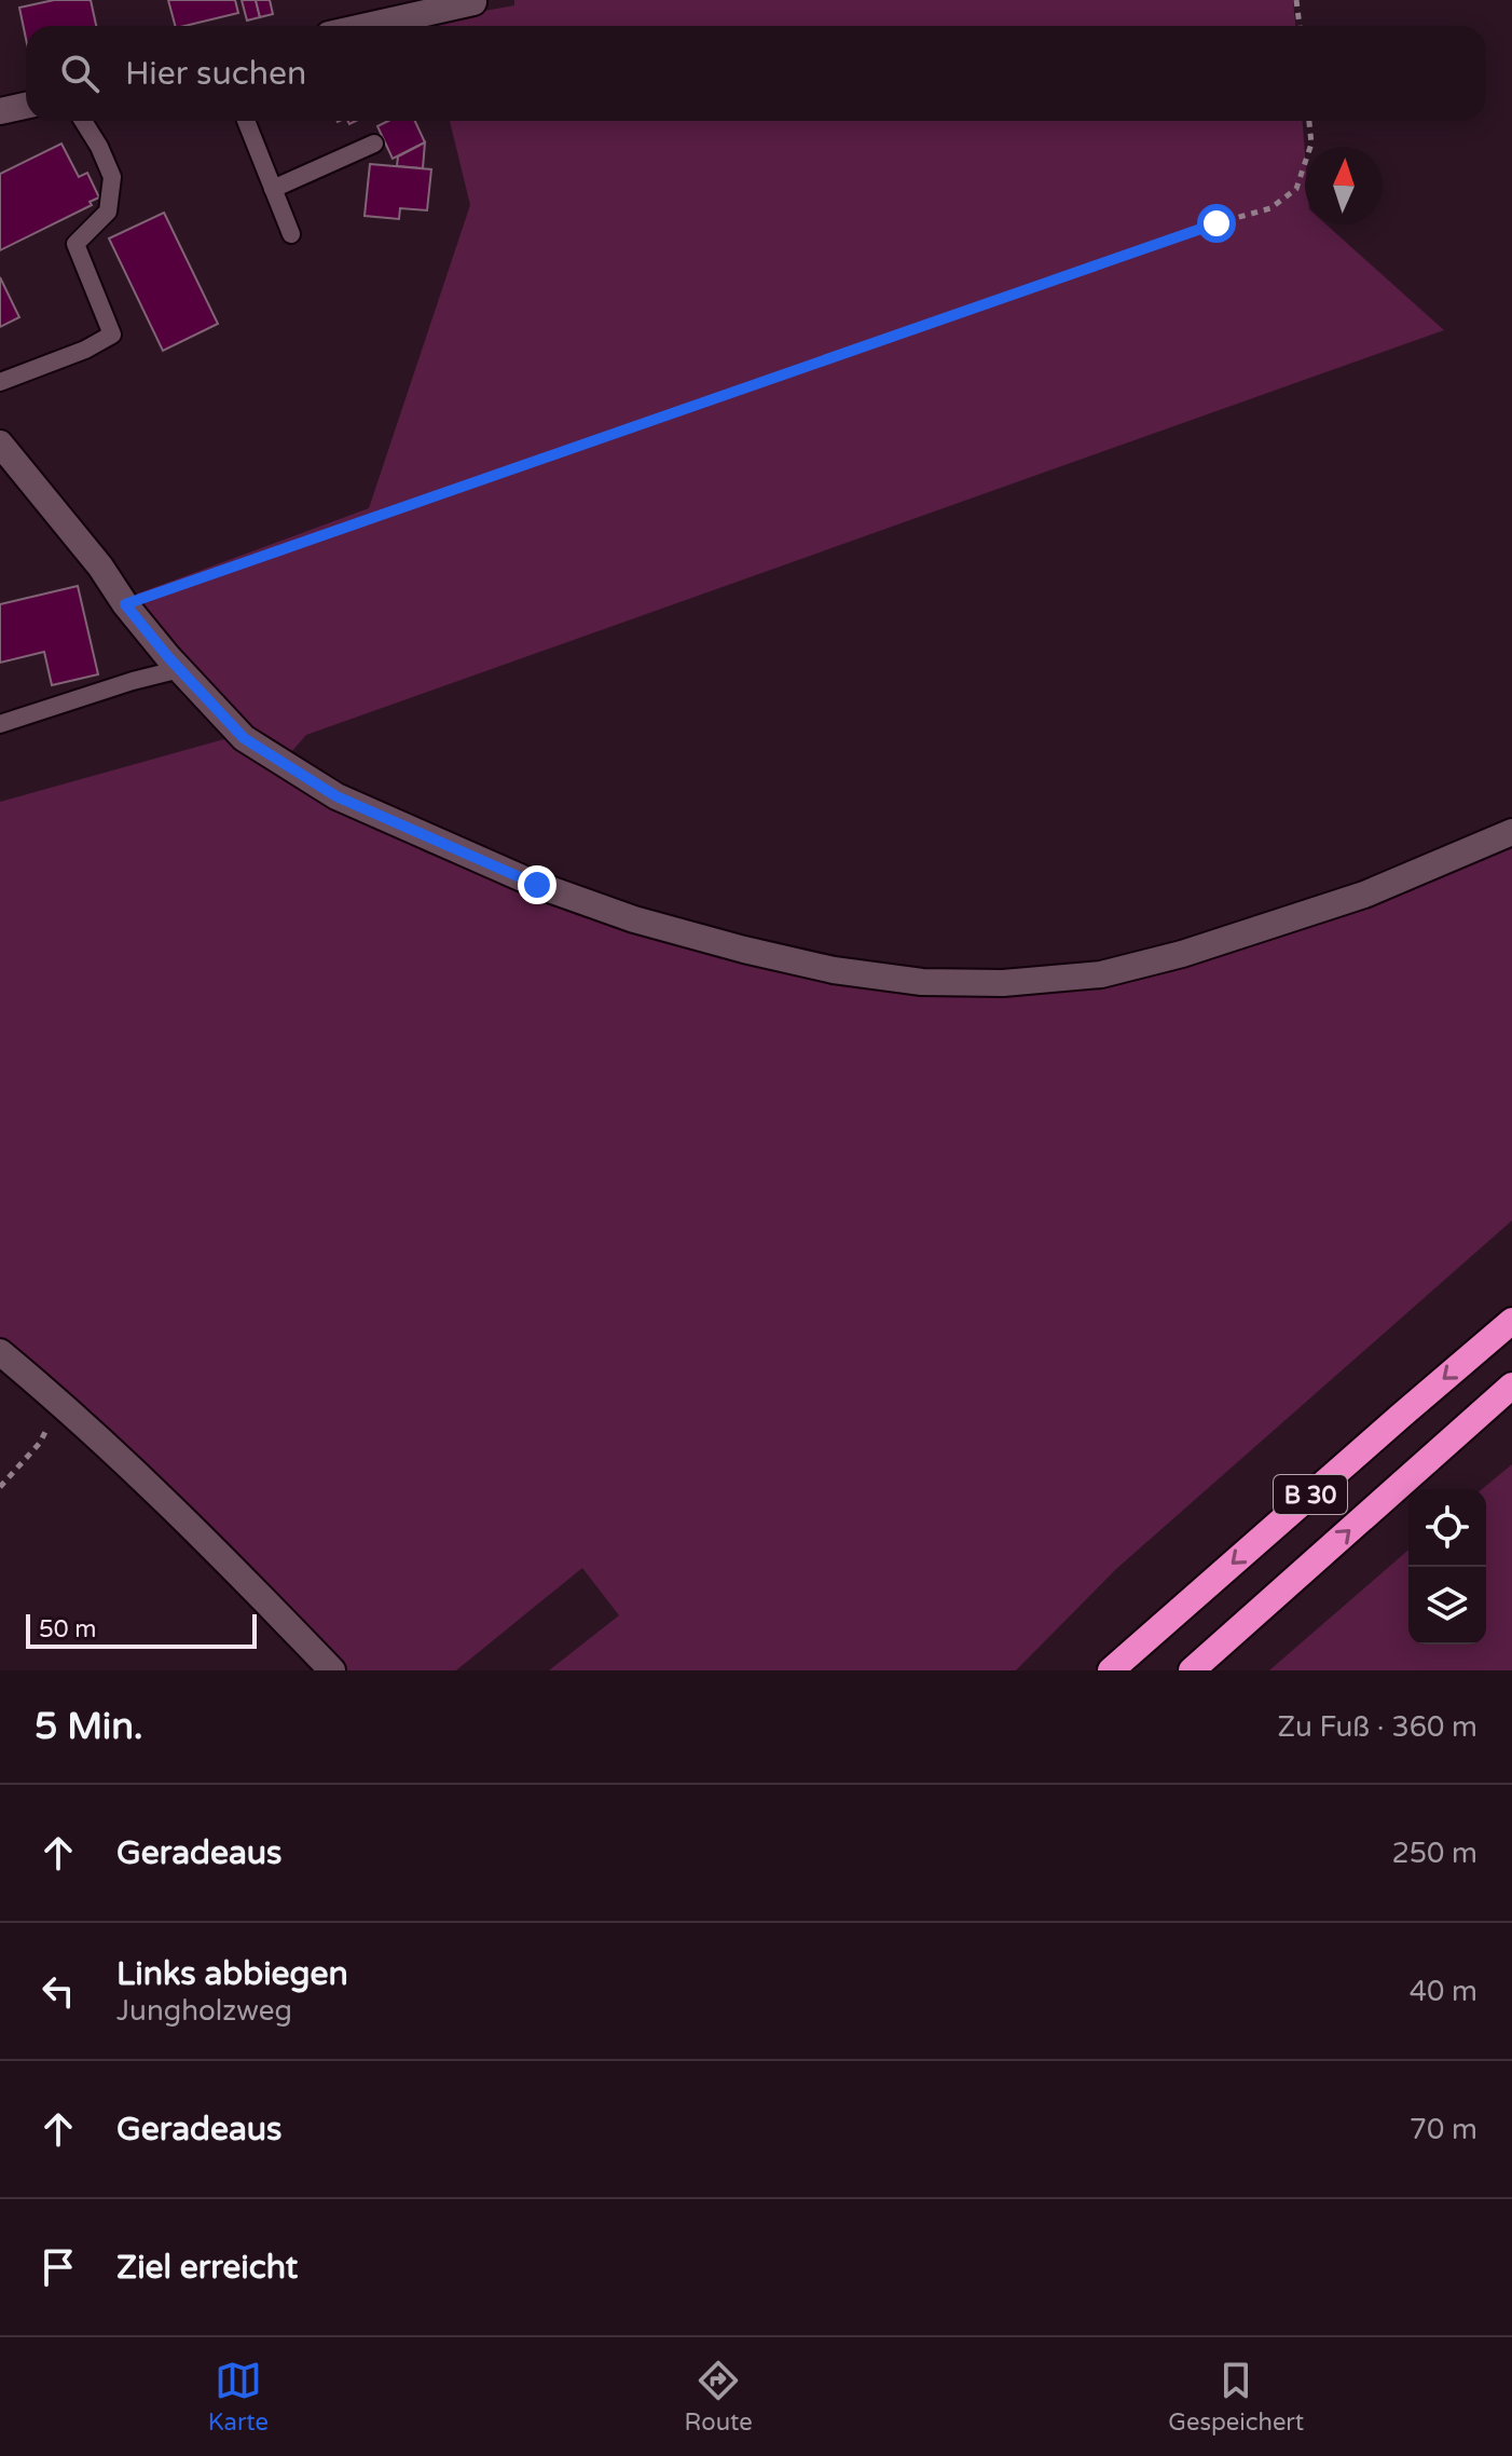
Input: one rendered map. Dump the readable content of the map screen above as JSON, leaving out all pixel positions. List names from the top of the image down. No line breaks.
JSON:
{"streets":{"highway":["B 30"]},"scale_bar":"50 m","north":"top","page":{"search":"Hier suchen","scale":"50 m","heading":["5 Min.","Zu Fuß · 360 m"],"list":[["Geradeaus","250 m"],["Links abbiegen","Jungholzweg","40 m"],["Geradeaus","70 m"],"Ziel erreicht"],"nav":["Karte","Route","Gespeichert"]}}
